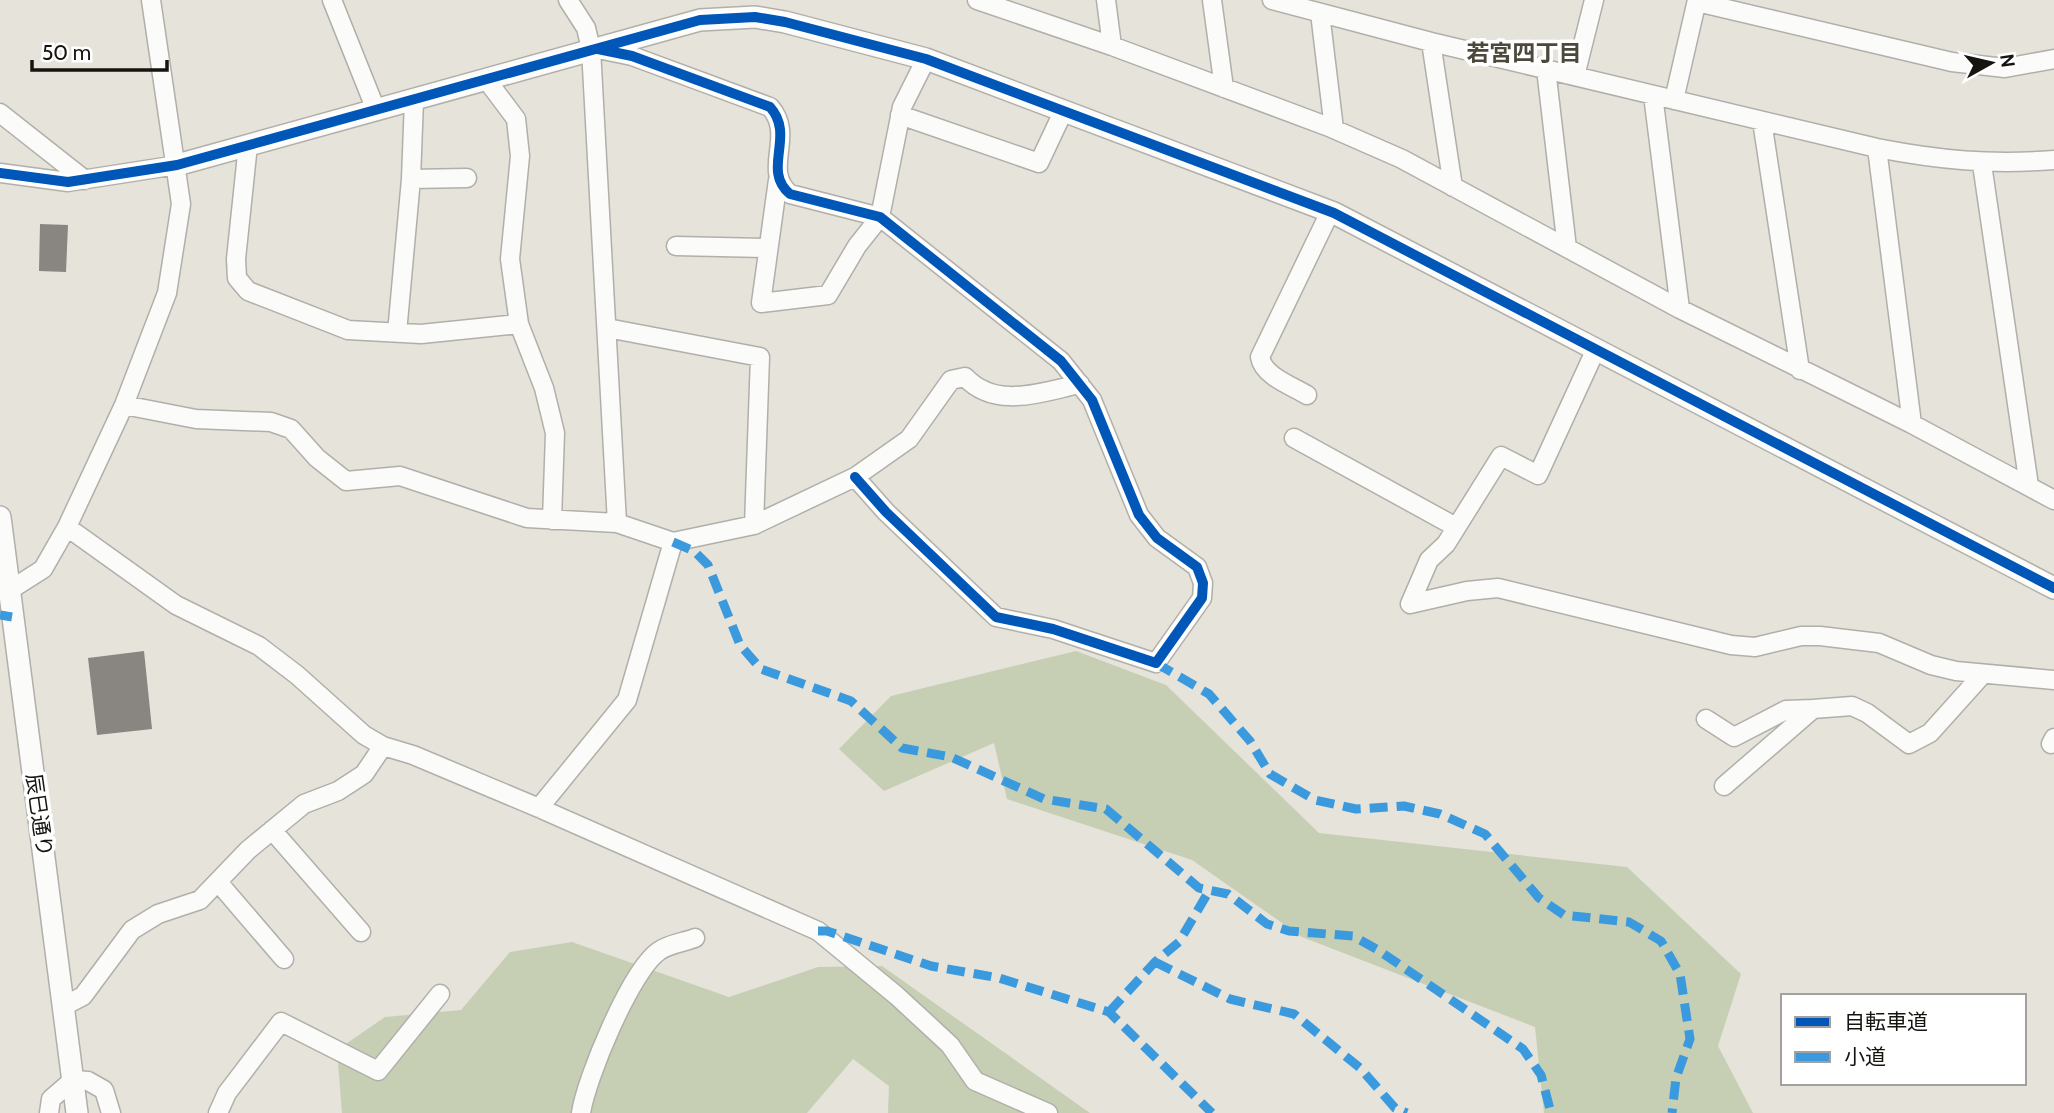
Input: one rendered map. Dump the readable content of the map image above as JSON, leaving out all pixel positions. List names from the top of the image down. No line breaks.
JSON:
{"streets":{"street":["辰巳通り"]},"districts":["若宮四丁目"],"legend":["自転車道","小道"],"scale_bar":"50 m","north":"right"}
